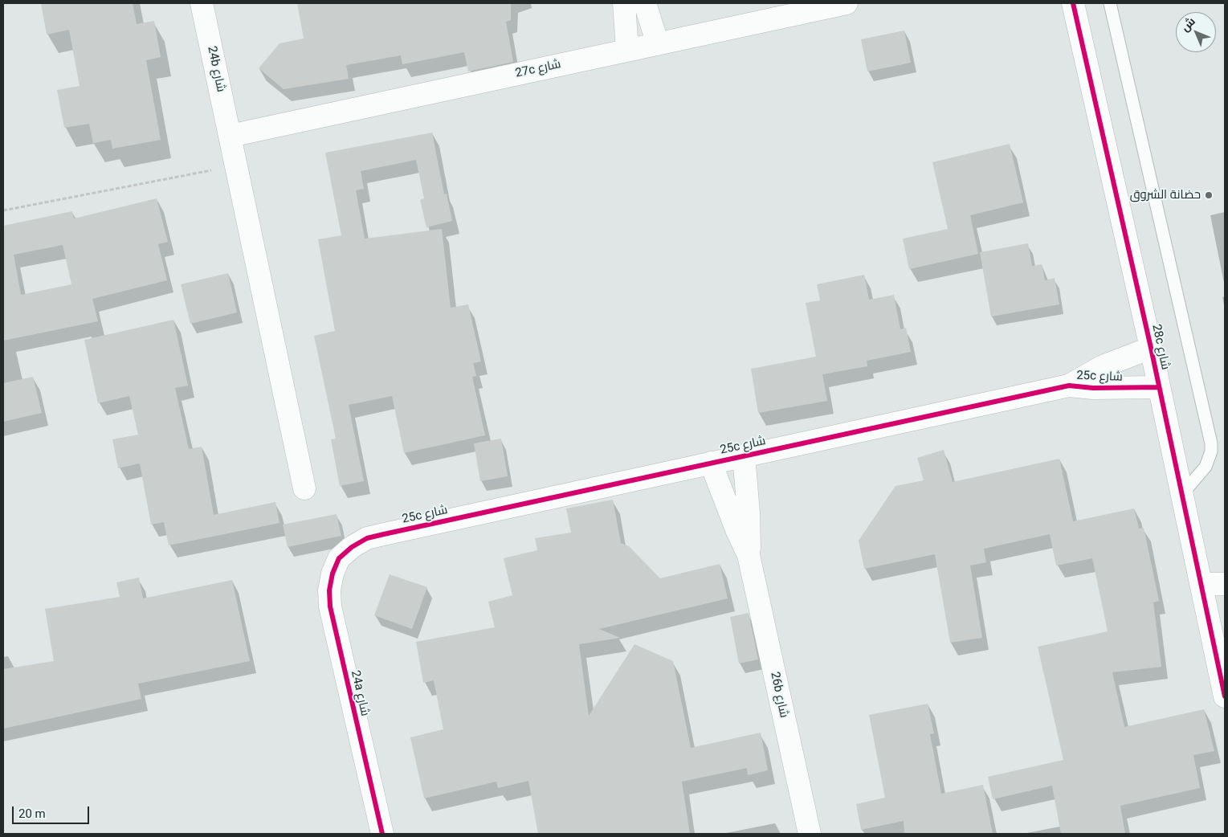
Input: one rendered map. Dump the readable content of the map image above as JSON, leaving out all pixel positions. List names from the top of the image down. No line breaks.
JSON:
{"streets":{"street":["24b شارع","27c شارع","28c شارع","25c شارع","24a شارع","26b شارع"]},"crossings":[["24b شارع","27c شارع"],["28c شارع","25c شارع"],["25c شارع","24a شارع"],["25c شارع","26b شارع"]],"places":["حضانة الشروق"],"scale_bar":"20 m","north":"top left"}
